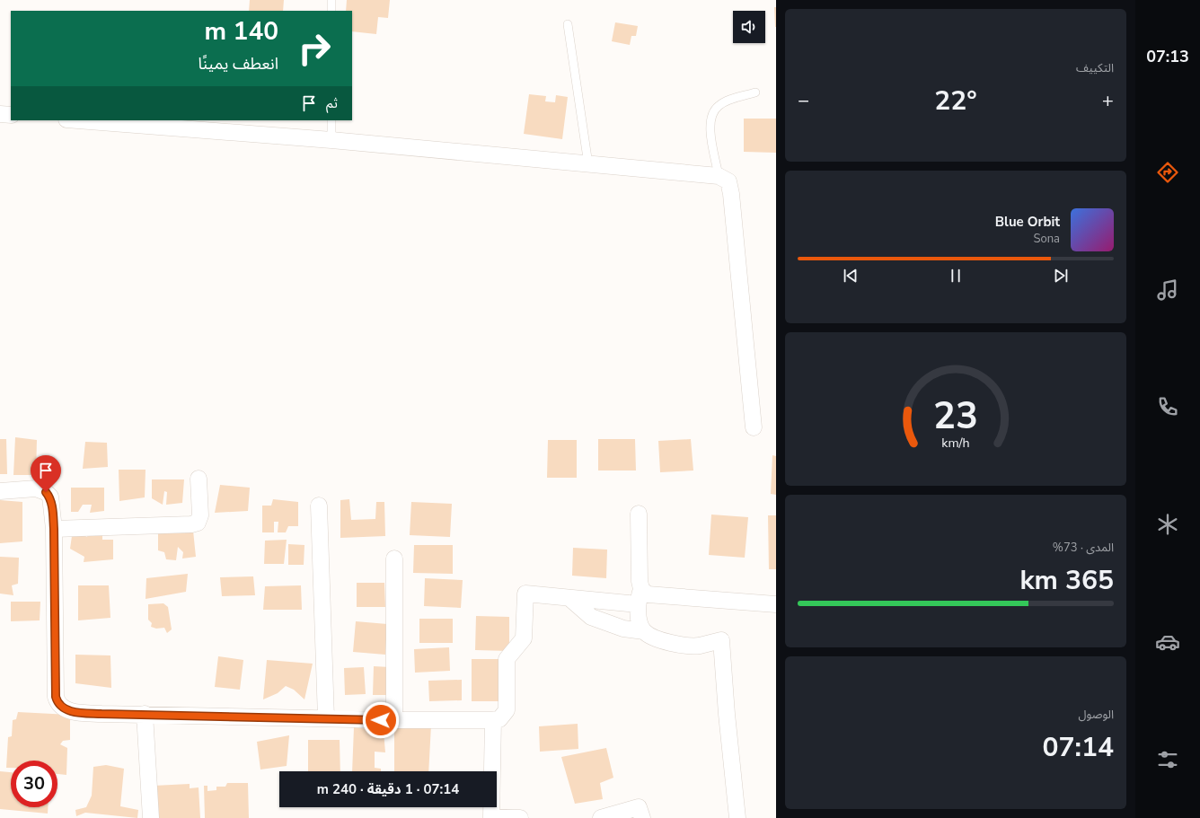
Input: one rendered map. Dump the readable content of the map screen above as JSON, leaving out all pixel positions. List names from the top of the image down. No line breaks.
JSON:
{"page":{"tabs":"07:13","tile":["التكييف",["المدى · 73%","365 km"],["الوصول","07:14"]],"turn":["140 m","انعطف يمينًا"],"heat":["−","22°","+"],"then":"ثم","song":["Blue Orbit","Sona"],"limit":"30","trip":"07:14 · 1 دقيقة · 240 m","gauge":["23","km/h"]}}
